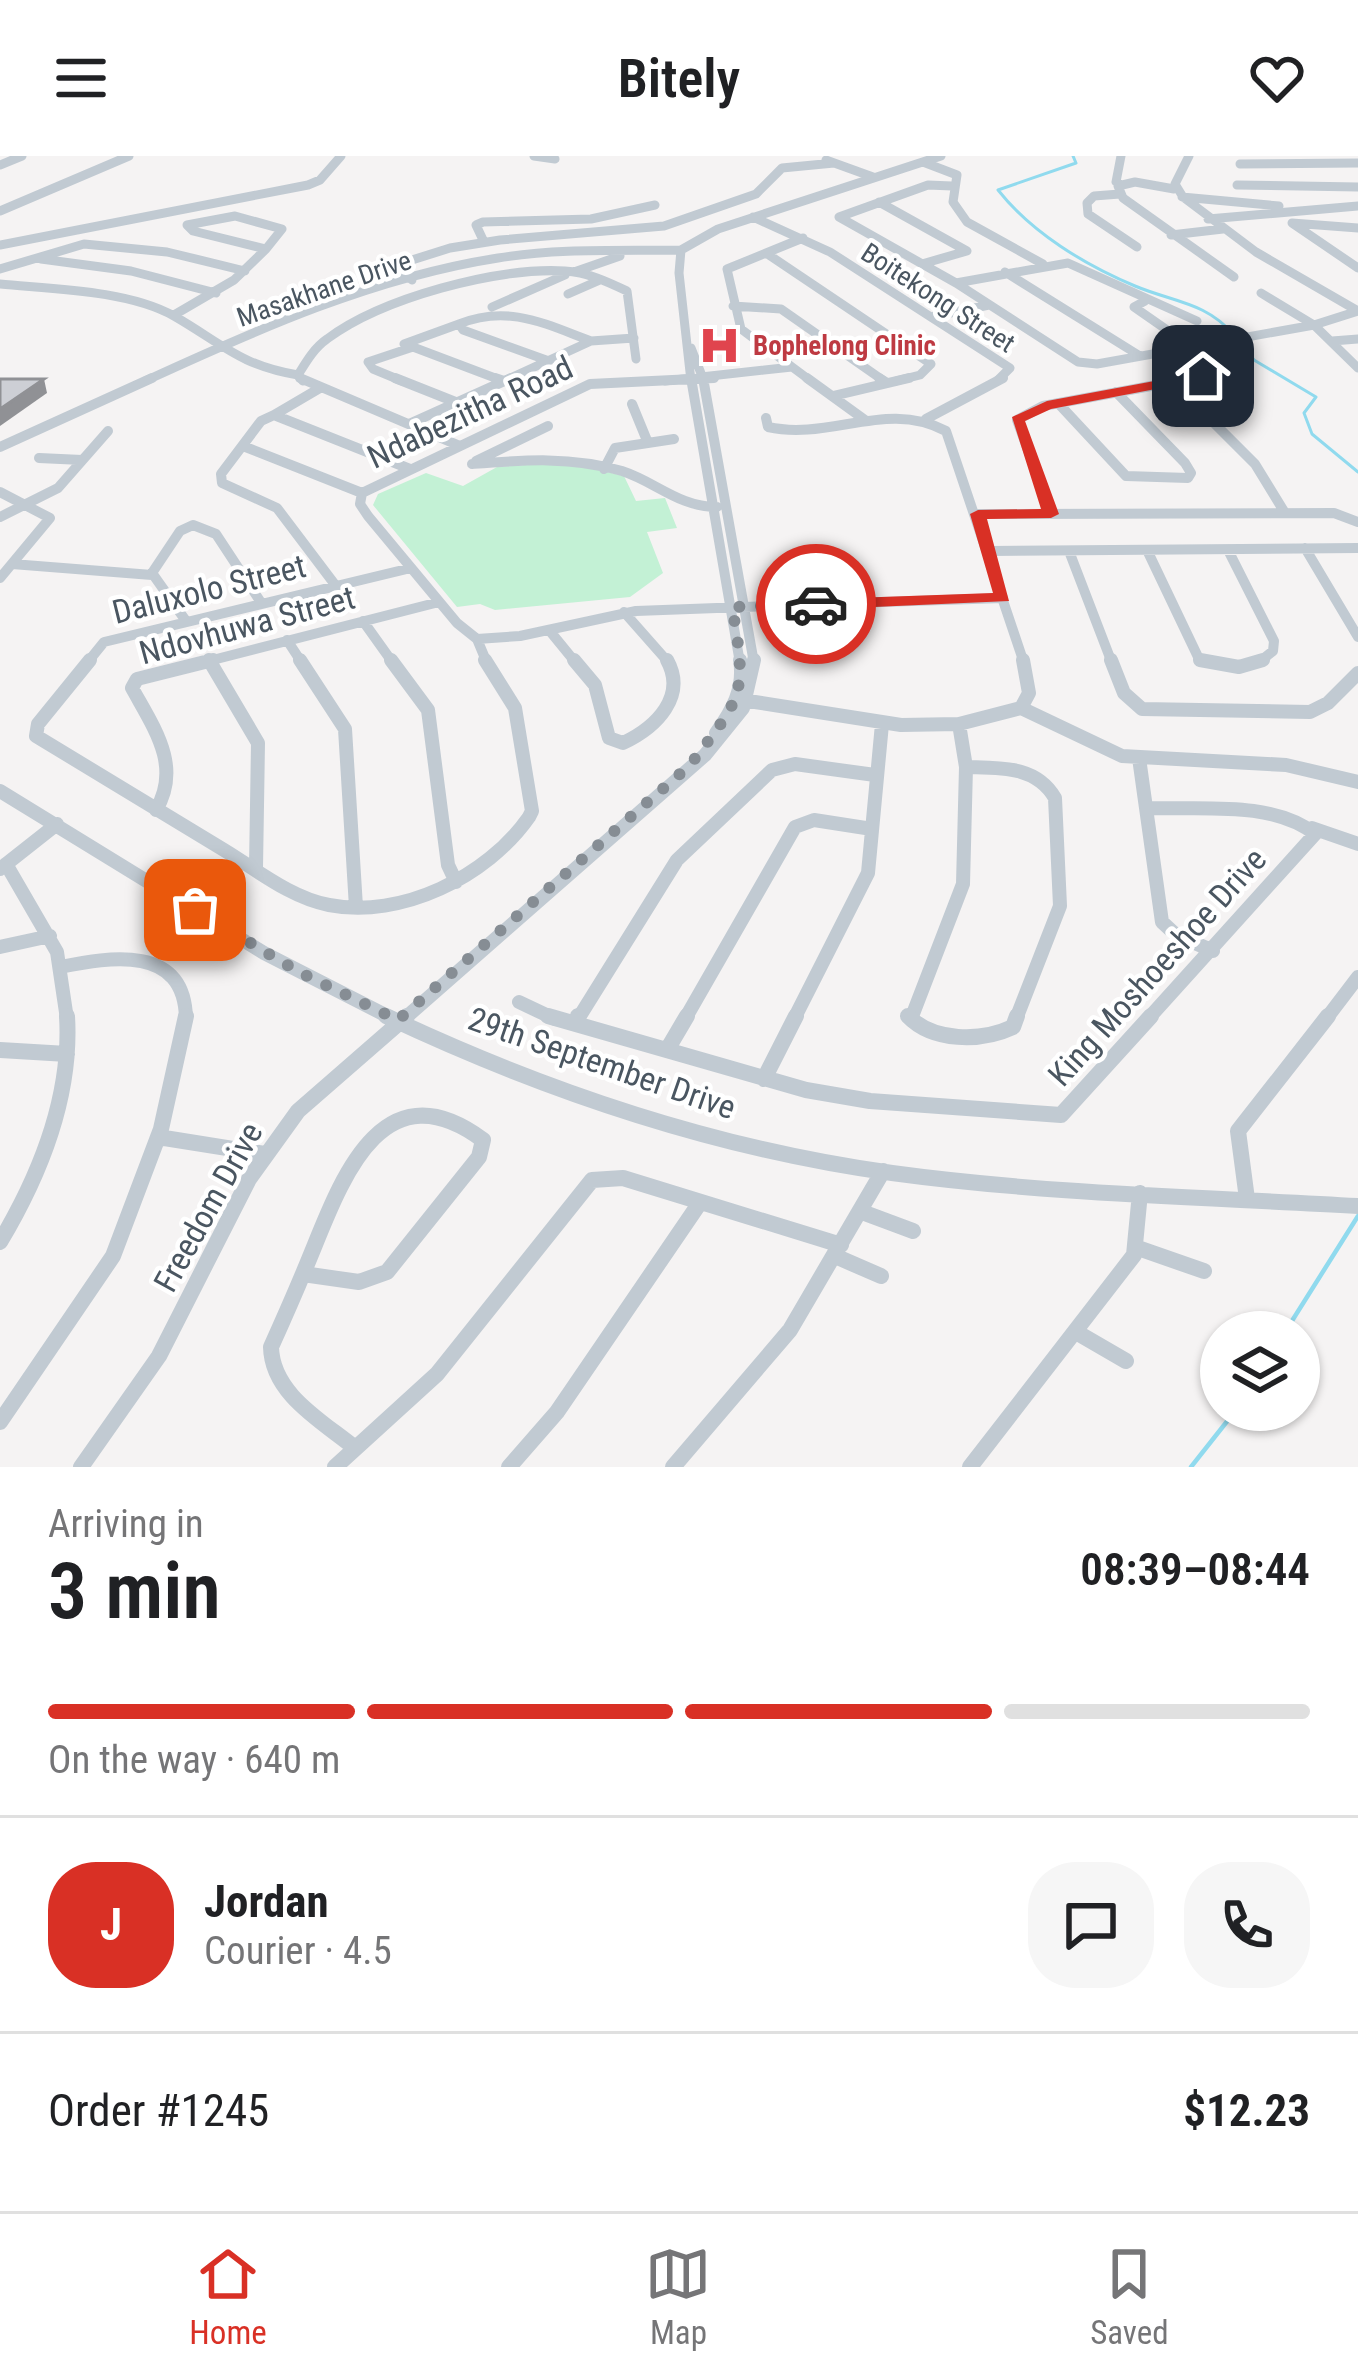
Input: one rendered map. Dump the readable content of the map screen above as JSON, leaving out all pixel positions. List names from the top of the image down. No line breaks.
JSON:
{"streets":{"street":["Masakhane Drive","Boitekong Street","Ndabezitha Road","Daluxolo Street","Ndovhuwa Street","King Moshoeshoe Drive","29th September Drive","Freedom Drive"]},"crossings":[["Ndabezitha Road","Daluxolo Street"],["Ndabezitha Road","Ndovhuwa Street"],["Daluxolo Street","Ndovhuwa Street"],["29th September Drive","Freedom Drive"]],"places":{"hospital":["Bophelong Clinic"]},"page":{"header":"Bitely","heading":["3 min","Arriving in","08:39–08:44"],"panel":["Jordan","Courier · 4.5","Order #1245","$12.23"],"bar":"On the way · 640 m","round":"J","tabs":["Home","Map","Saved"]}}
